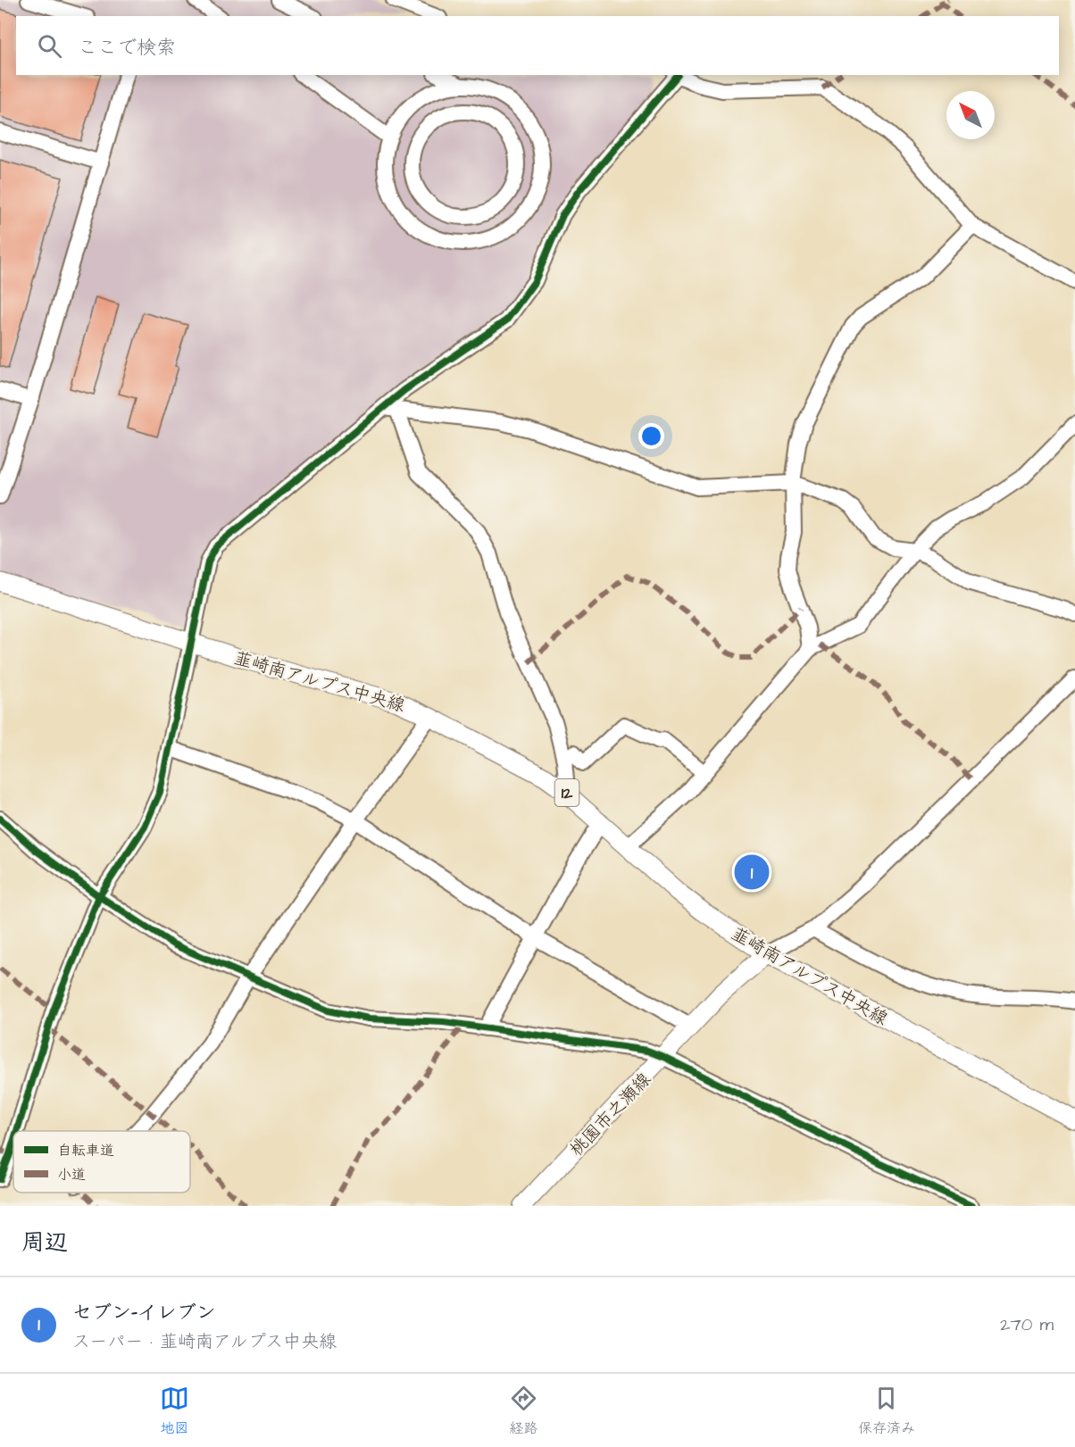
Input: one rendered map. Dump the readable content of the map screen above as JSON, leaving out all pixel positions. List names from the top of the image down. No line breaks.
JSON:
{"streets":{"main road":["韮崎南アルプス中央線","12","桃園市之瀬線"]},"crossings":[["韮崎南アルプス中央線","桃園市之瀬線"]],"legend":["自転車道","小道"],"north":"top left","page":{"search":"ここで検索","pins":"1","heading":"周辺","list":[{"mark":"1","name":"セブン-イレブン","note":"スーパー · 韮崎南アルプス中央線","value":"270 m"}],"nav":["地図","経路","保存済み"]}}
